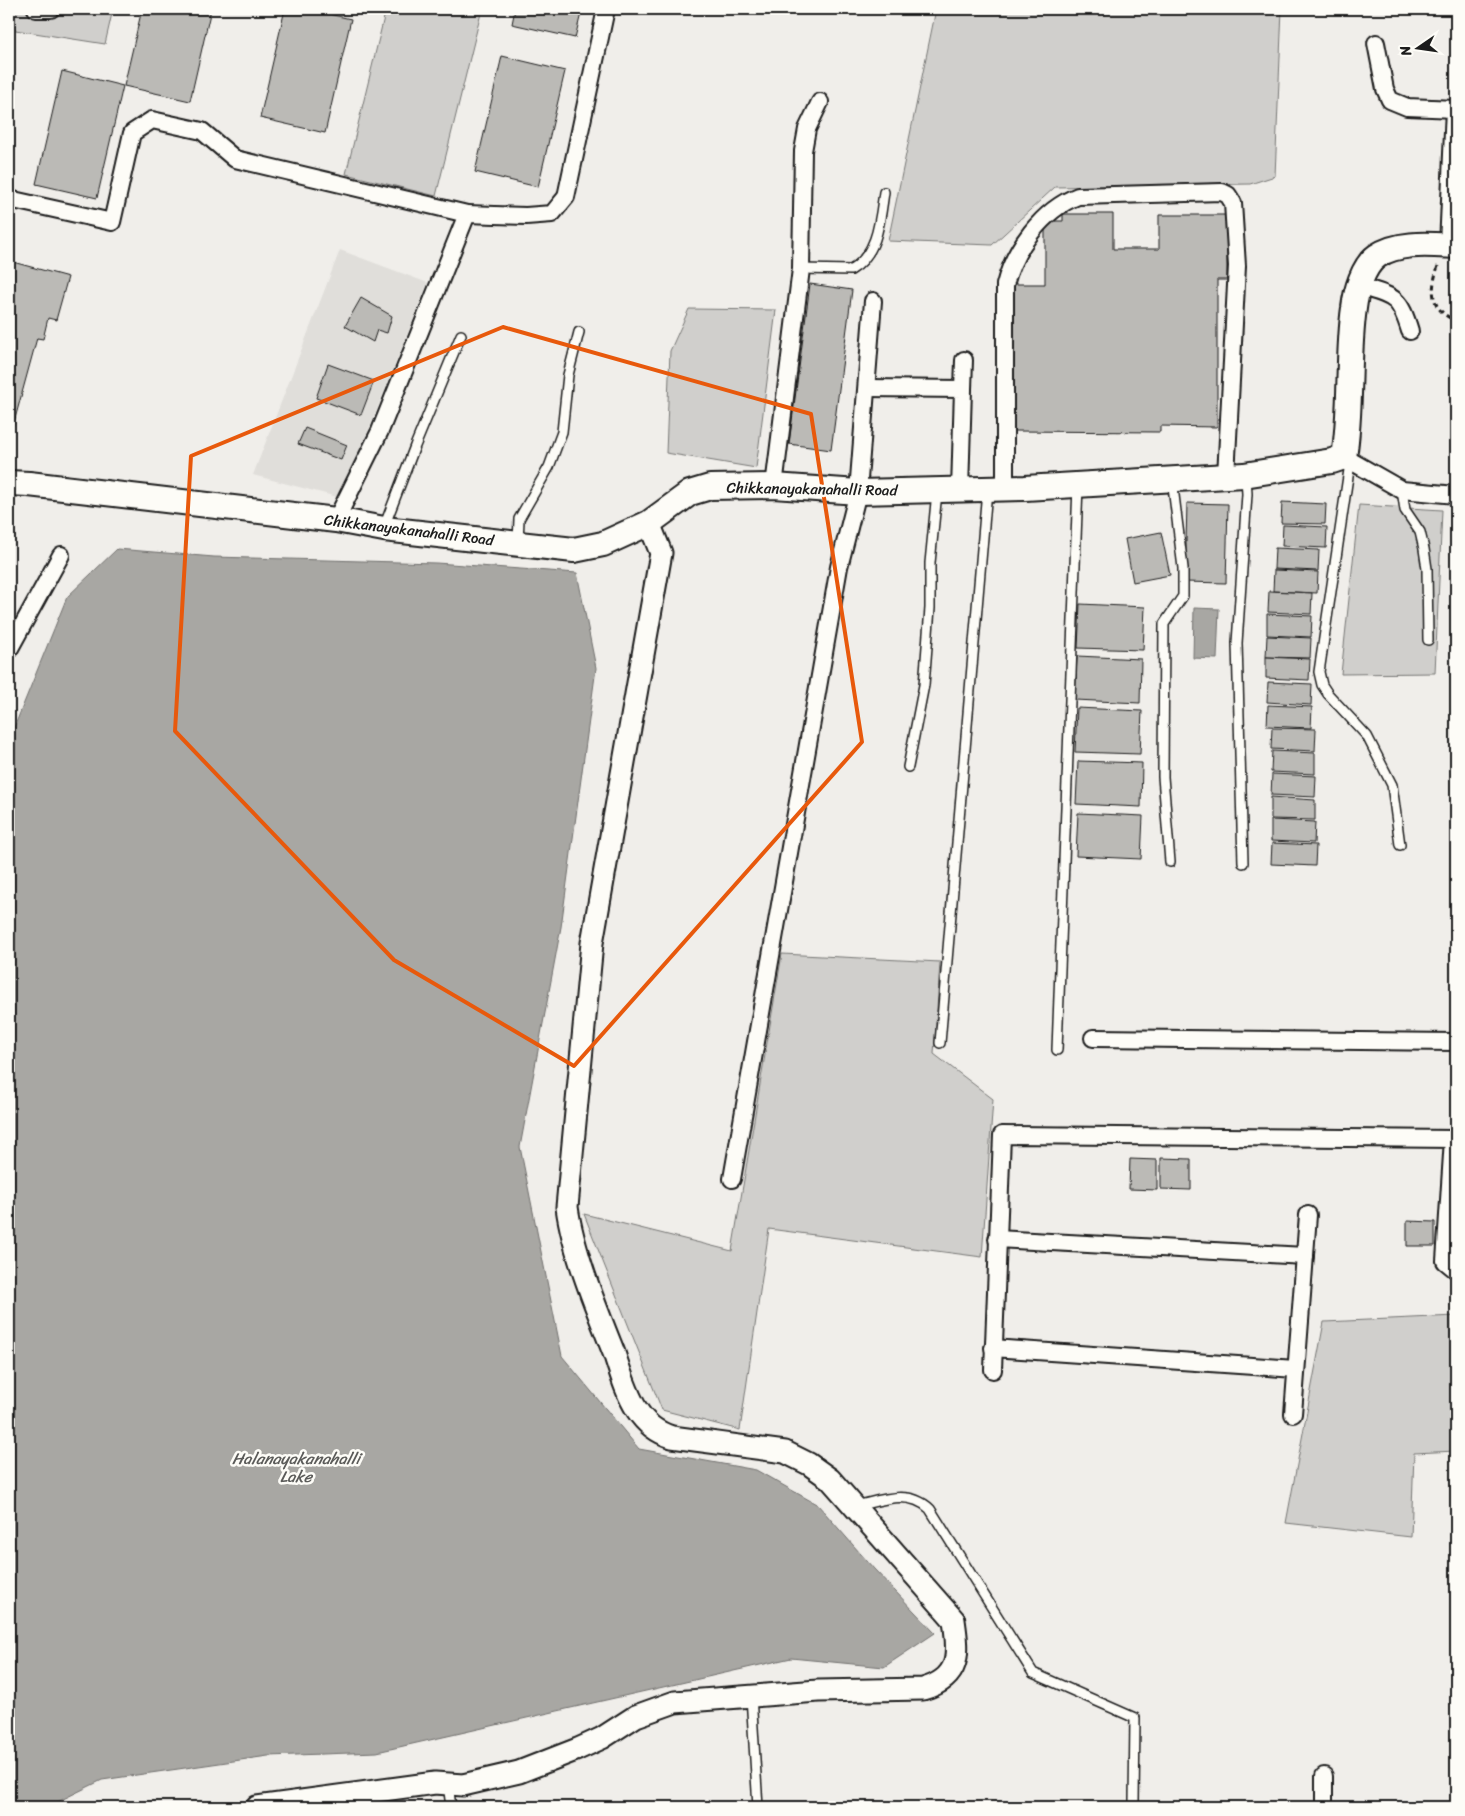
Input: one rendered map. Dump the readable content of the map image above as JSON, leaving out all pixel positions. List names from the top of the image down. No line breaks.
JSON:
{"streets":{"main road":["Chikkanayakanahalli Road"]},"water":["Halanayakanahalli Lake"],"north":"left"}
